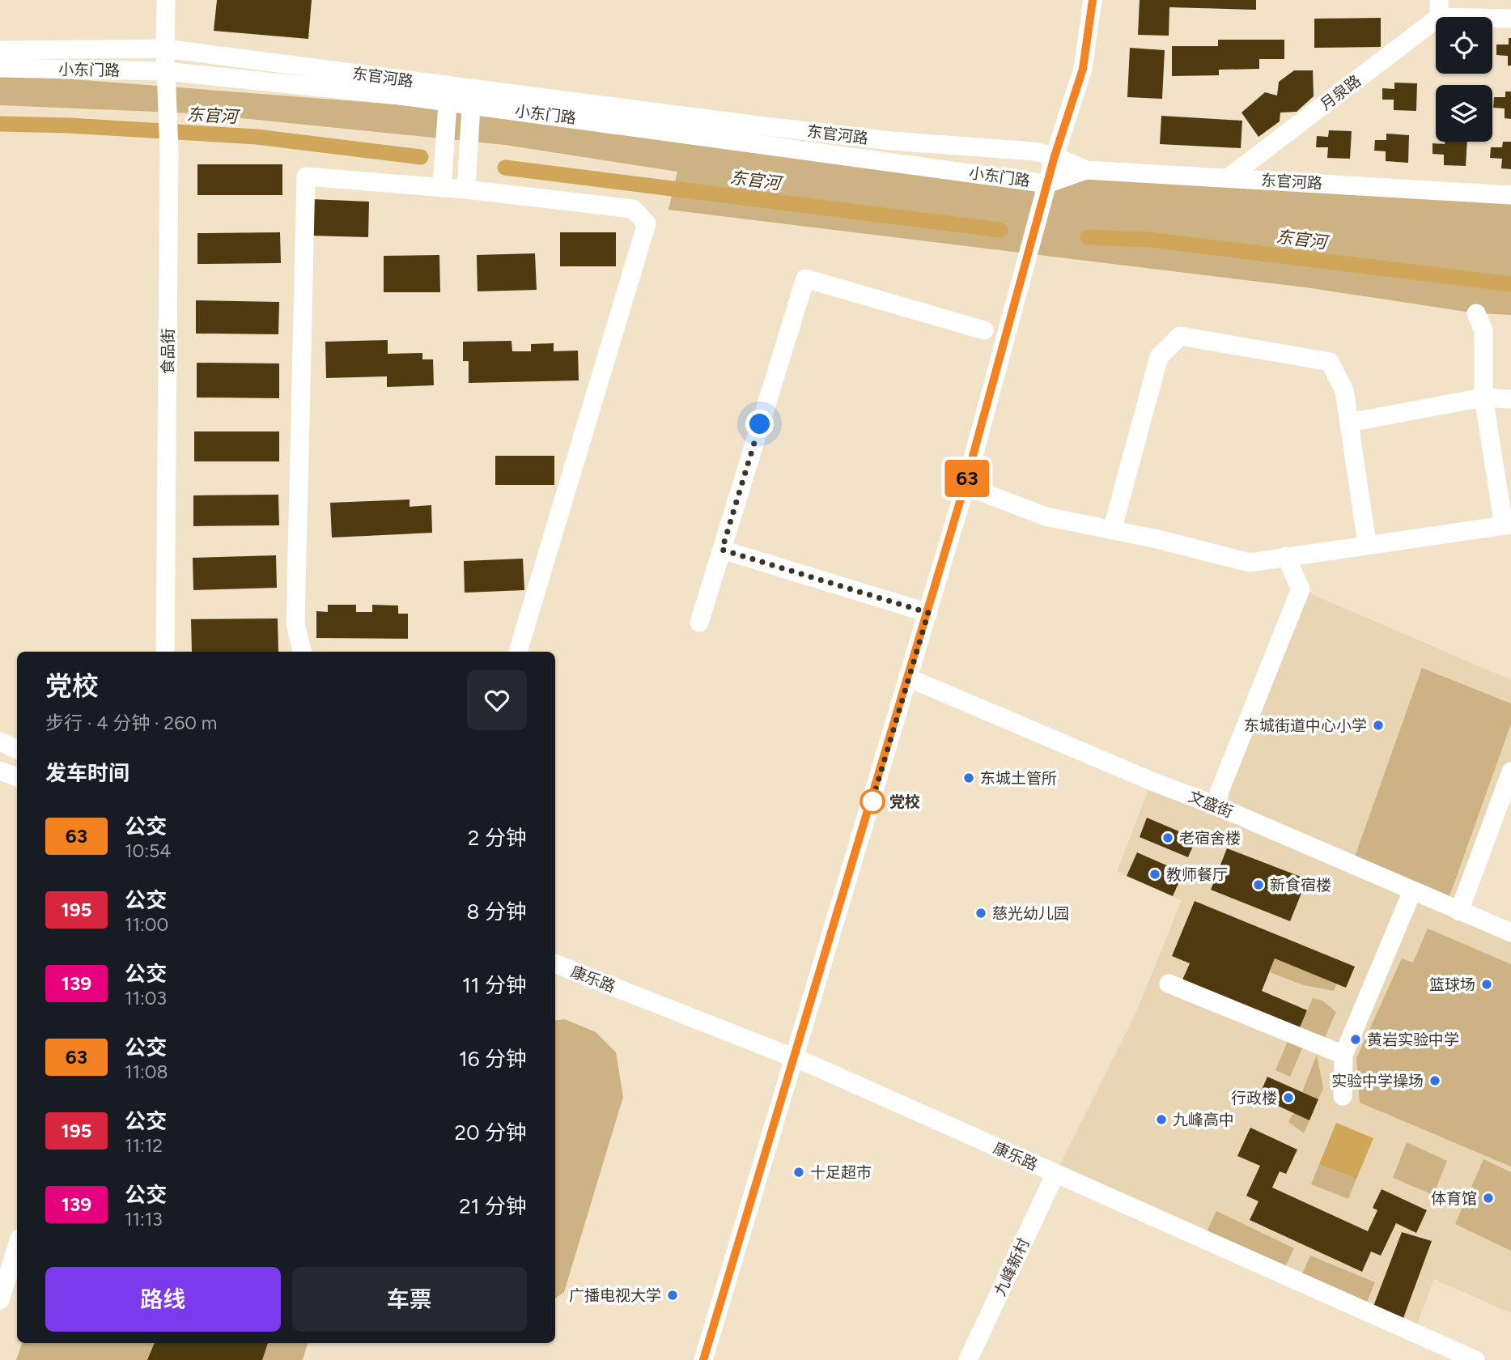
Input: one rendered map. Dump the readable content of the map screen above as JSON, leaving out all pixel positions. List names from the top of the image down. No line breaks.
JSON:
{"streets":{"street":["小东门路","东官河路","月泉路","食品街","文盛街","康乐路","九峰新村"]},"crossings":[["小东门路","东官河路"],["小东门路","食品街"],["东官河路","月泉路"],["东官河路","食品街"],["康乐路","九峰新村"]],"water":["东官河"],"places":["东城街道中心小学","东城土管所","党校","老宿舍楼","教师餐厅","新食宿楼","慈光幼儿园","篮球场","黄岩实验中学","实验中学操场","行政楼","九峰高中","十足超市","体育馆","广播电视大学"],"lines":["bus line 63"],"page":{"on_map":"63","heading":[["党校","步行 · 4 分钟 · 260 m"],"发车时间"],"list":[{"mark":"63","name":"公交","note":"10:54","value":"2 分钟"},{"mark":"195","name":"公交","note":"11:00","value":"8 分钟"},{"mark":"139","name":"公交","note":"11:03","value":"11 分钟"},{"mark":"63","name":"公交","note":"11:08","value":"16 分钟"},{"mark":"195","name":"公交","note":"11:12","value":"20 分钟"},{"mark":"139","name":"公交","note":"11:13","value":"21 分钟"}],"buttons":["路线","车票"]}}
